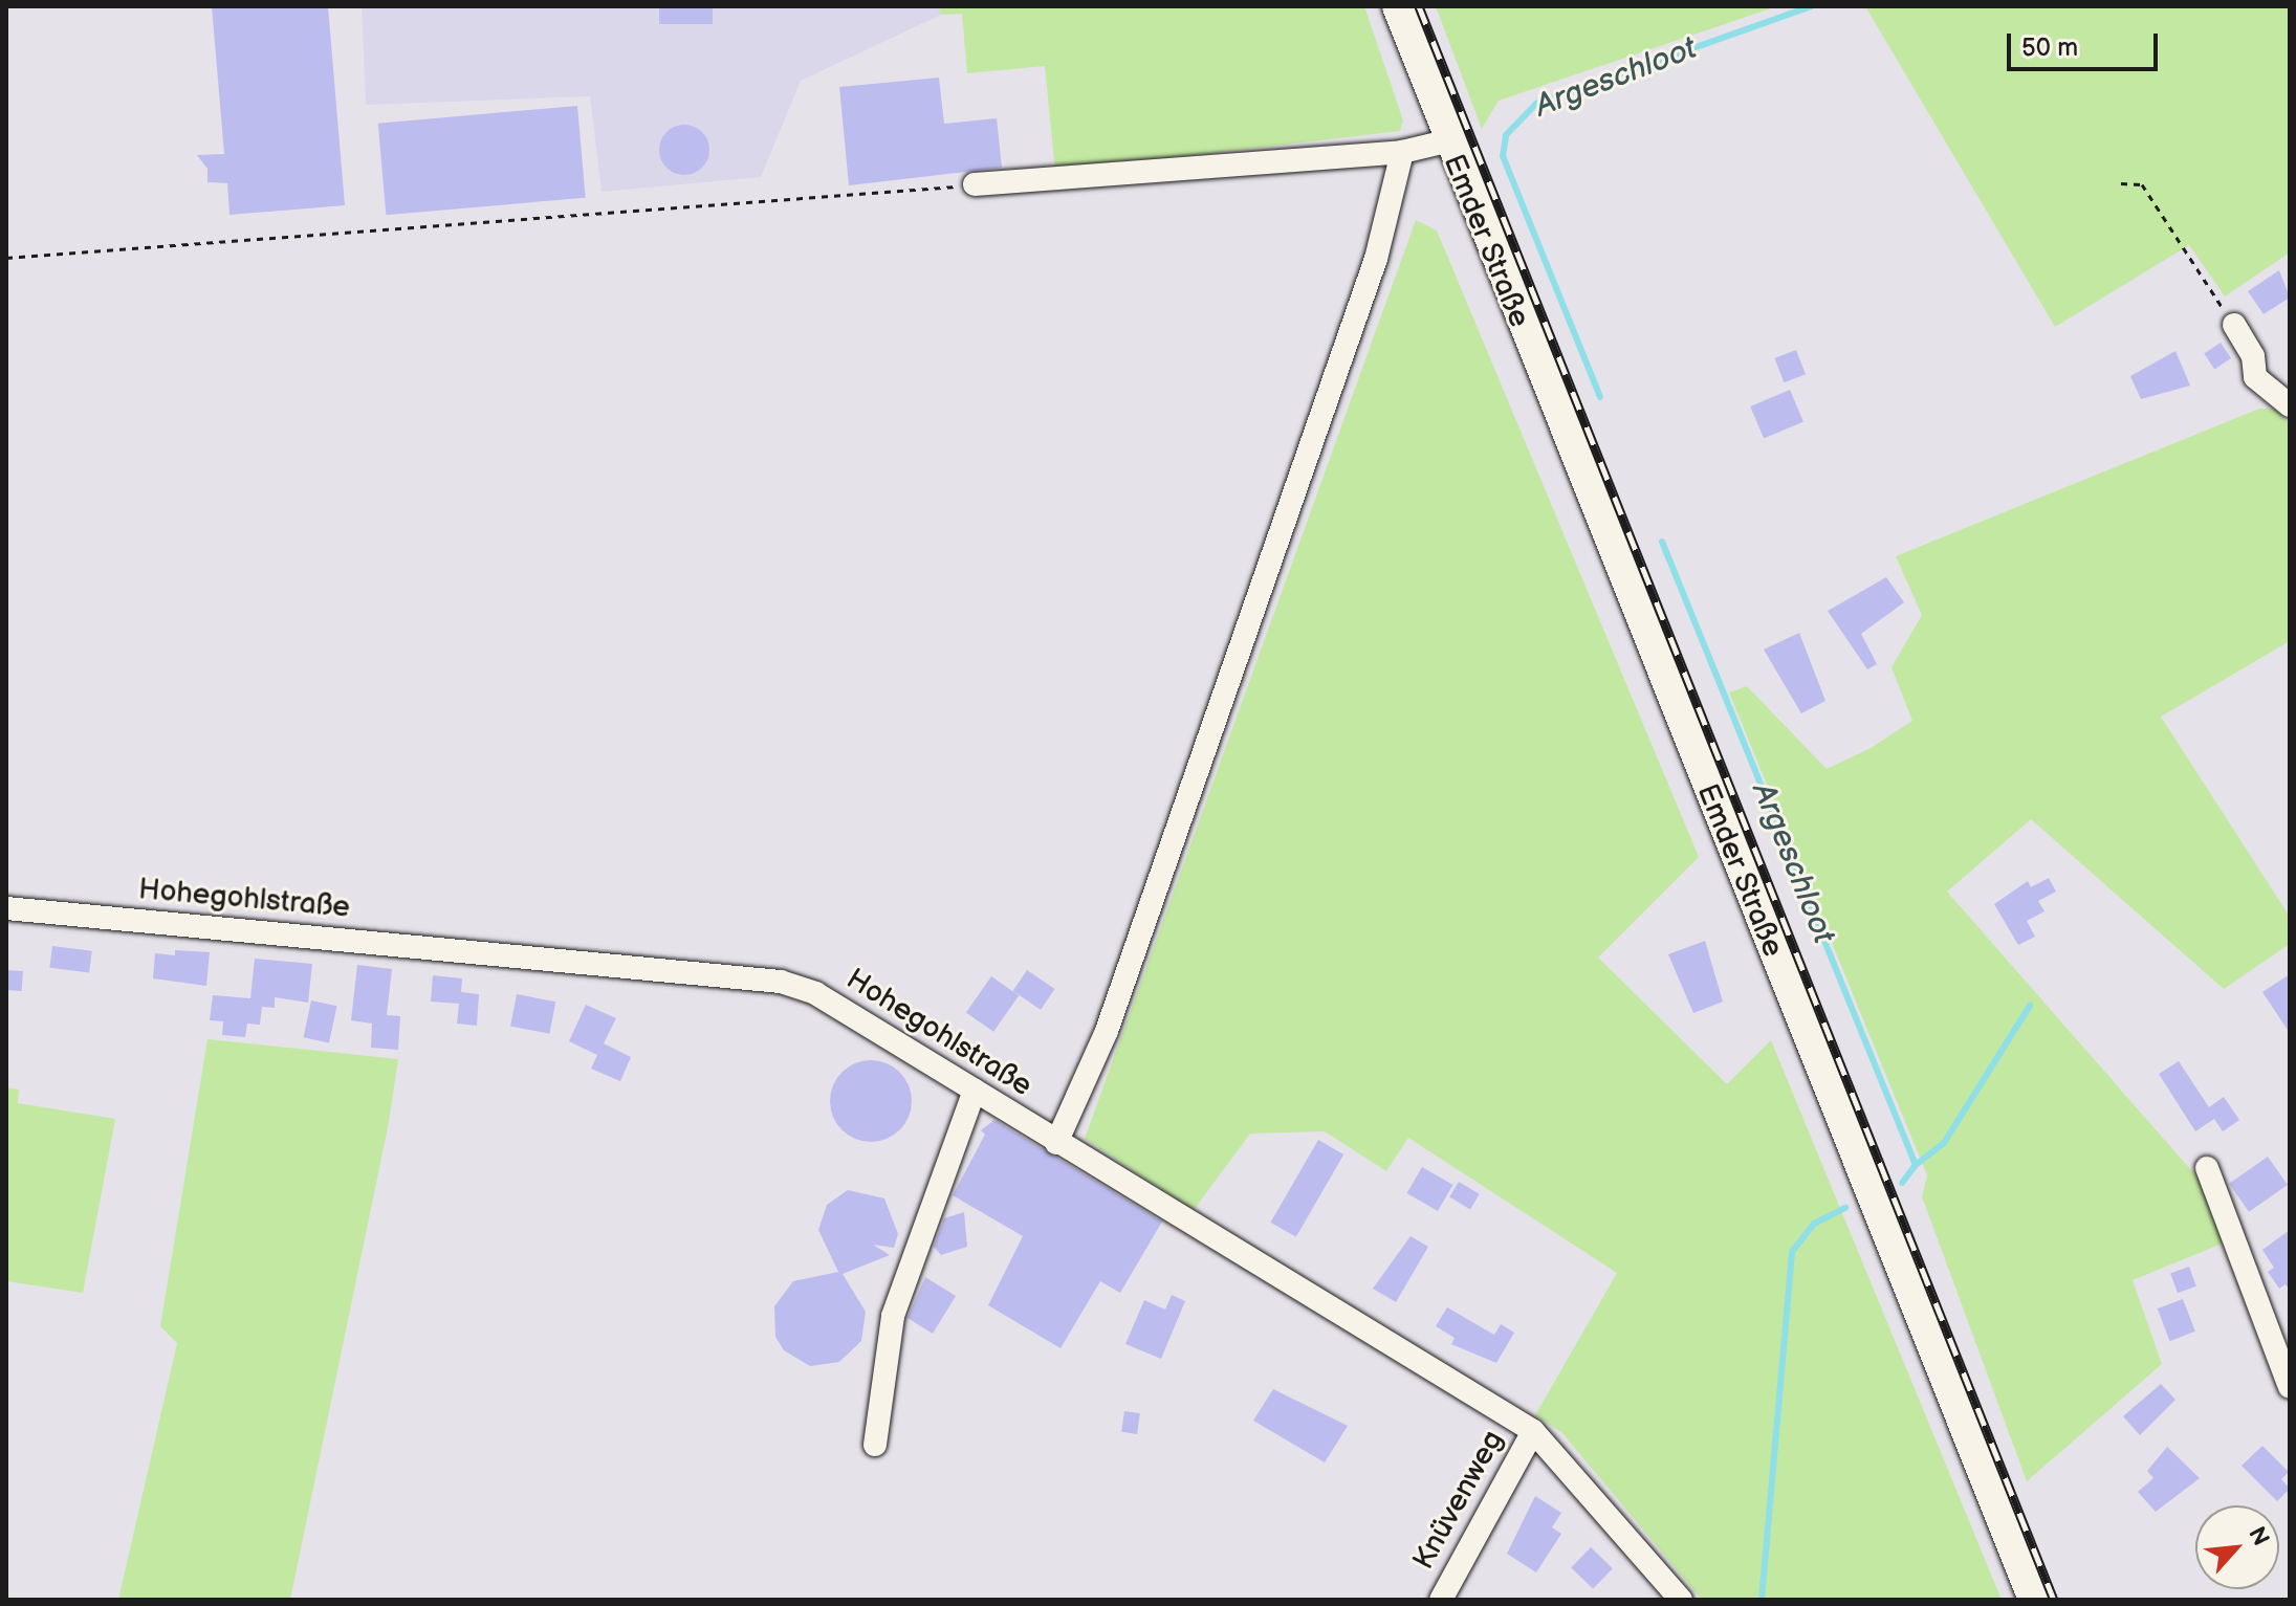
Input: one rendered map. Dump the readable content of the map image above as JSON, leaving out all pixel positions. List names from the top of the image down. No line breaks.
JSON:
{"streets":{"main road":["Emder Straße"],"street":["Hohegohlstraße","Knüvenweg"]},"crossings":[["Hohegohlstraße","Knüvenweg"]],"water":["Argeschloot"],"scale_bar":"50 m","north":"top right"}
